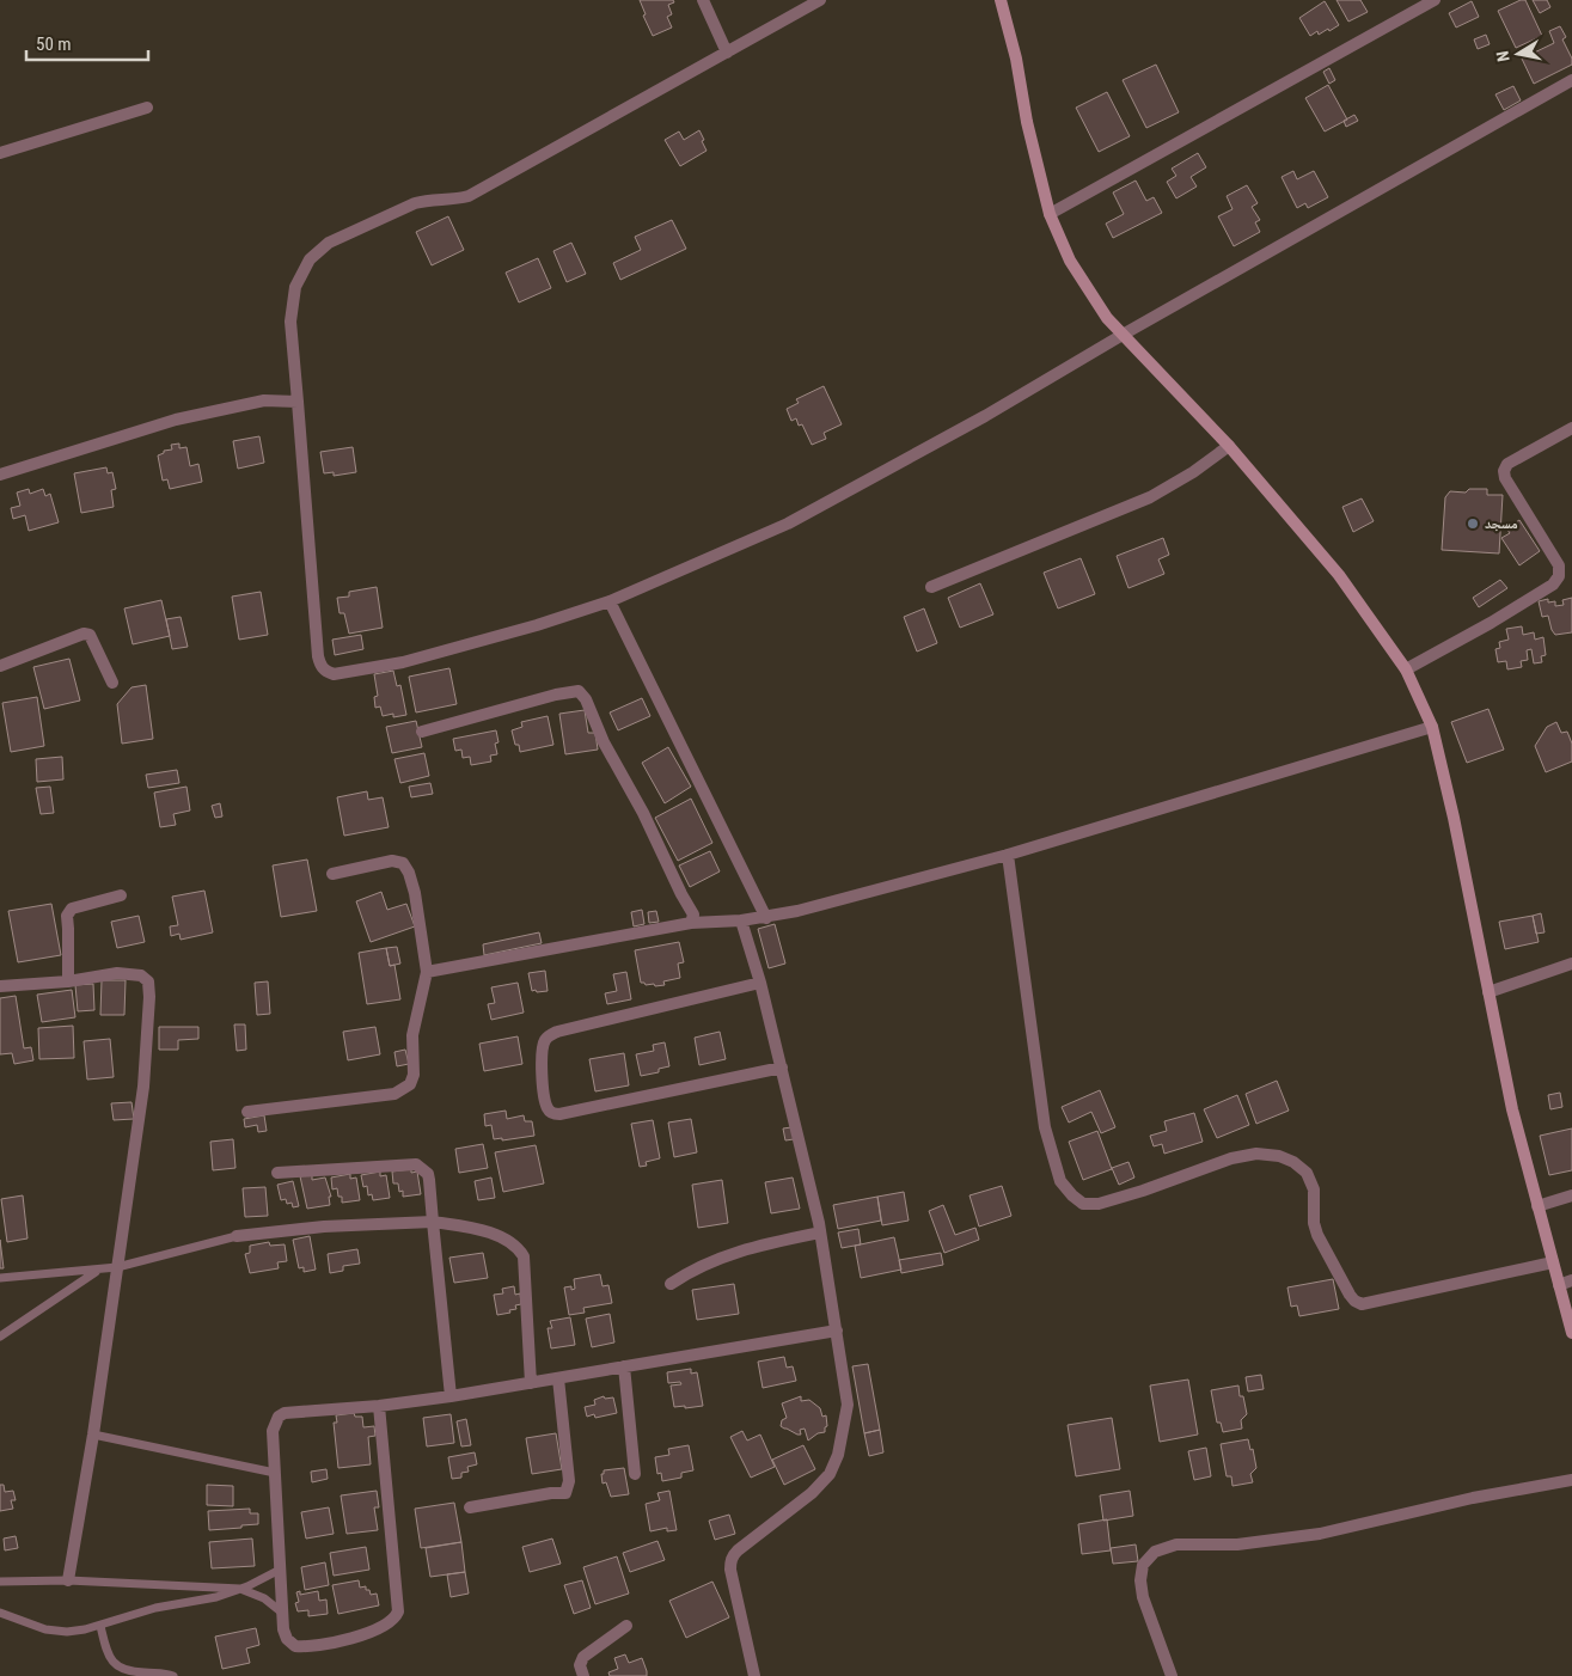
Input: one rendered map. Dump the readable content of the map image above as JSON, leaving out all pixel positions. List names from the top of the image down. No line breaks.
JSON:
{"places":["مسجد"],"scale_bar":"50 m","north":"left"}
